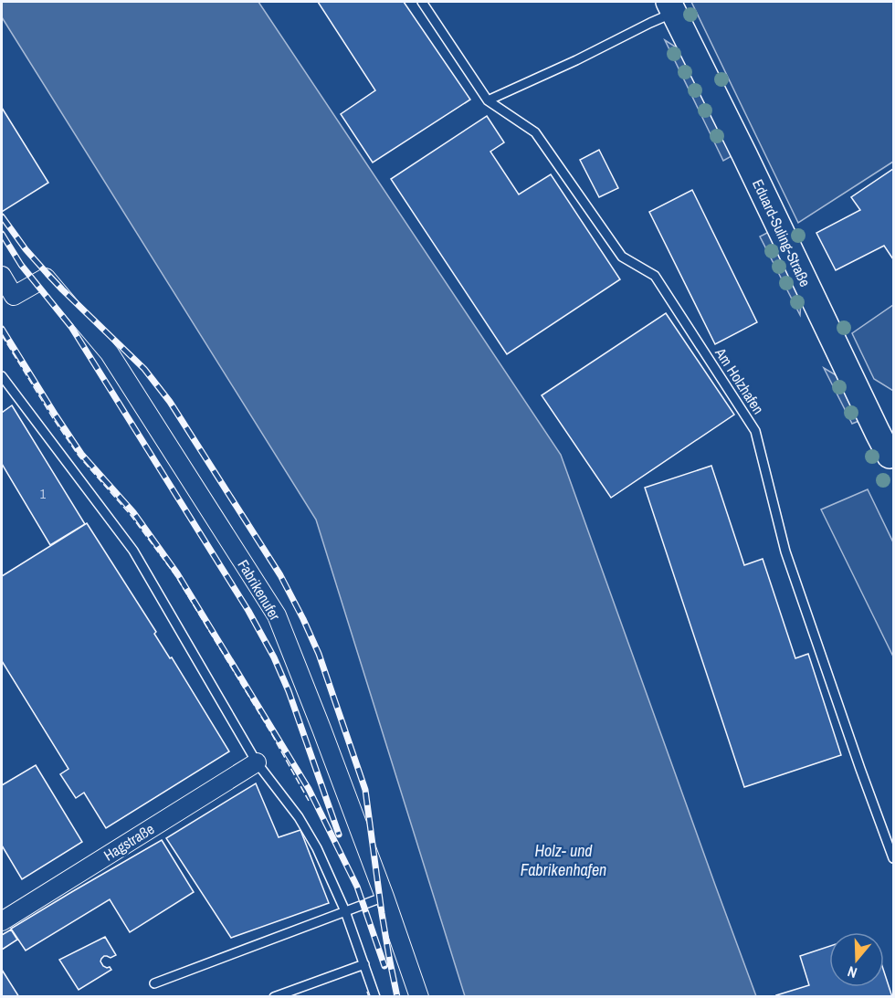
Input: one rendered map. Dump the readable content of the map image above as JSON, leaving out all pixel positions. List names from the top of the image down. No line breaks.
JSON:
{"streets":{"street":["Eduard-Suling-Straße","Fabrikenufer","Hagstraße"],"lane":["Am Holzhafen"]},"water":["Holz- und Fabrikenhafen"],"house_numbers":["1"],"north":"bottom"}
